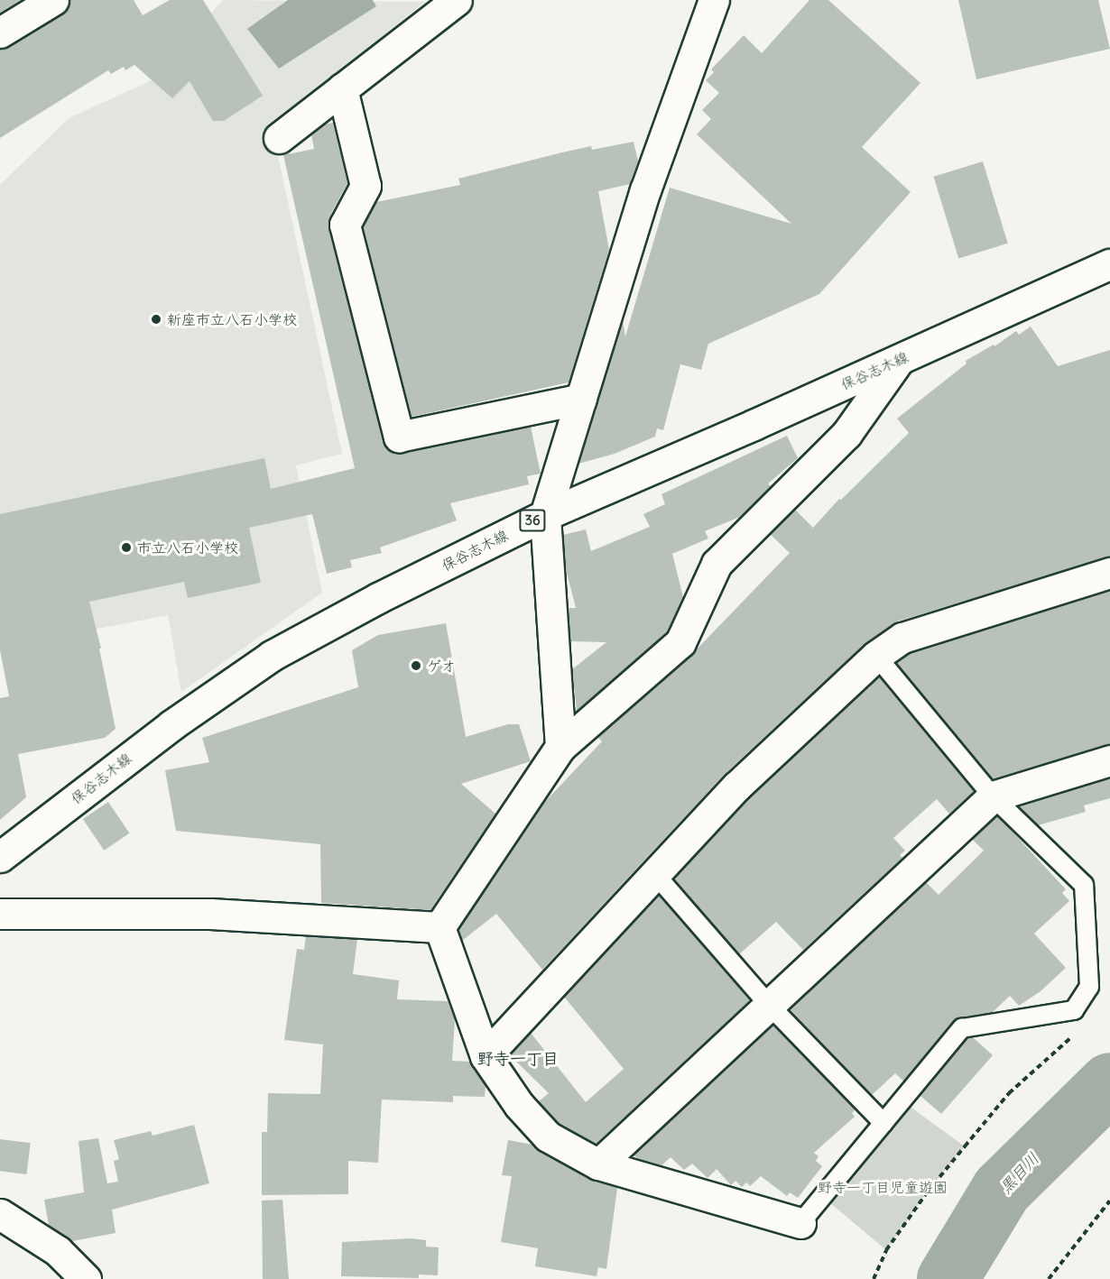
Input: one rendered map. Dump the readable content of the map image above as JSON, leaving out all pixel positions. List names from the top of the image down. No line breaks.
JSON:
{"streets":{"street":["保谷志木線","36"]},"districts":["野寺一丁目"],"water":["黒目川"],"parks":["野寺一丁目児童遊園"],"places":["新座市立八石小学校","市立八石小学校","ゲオ"]}
